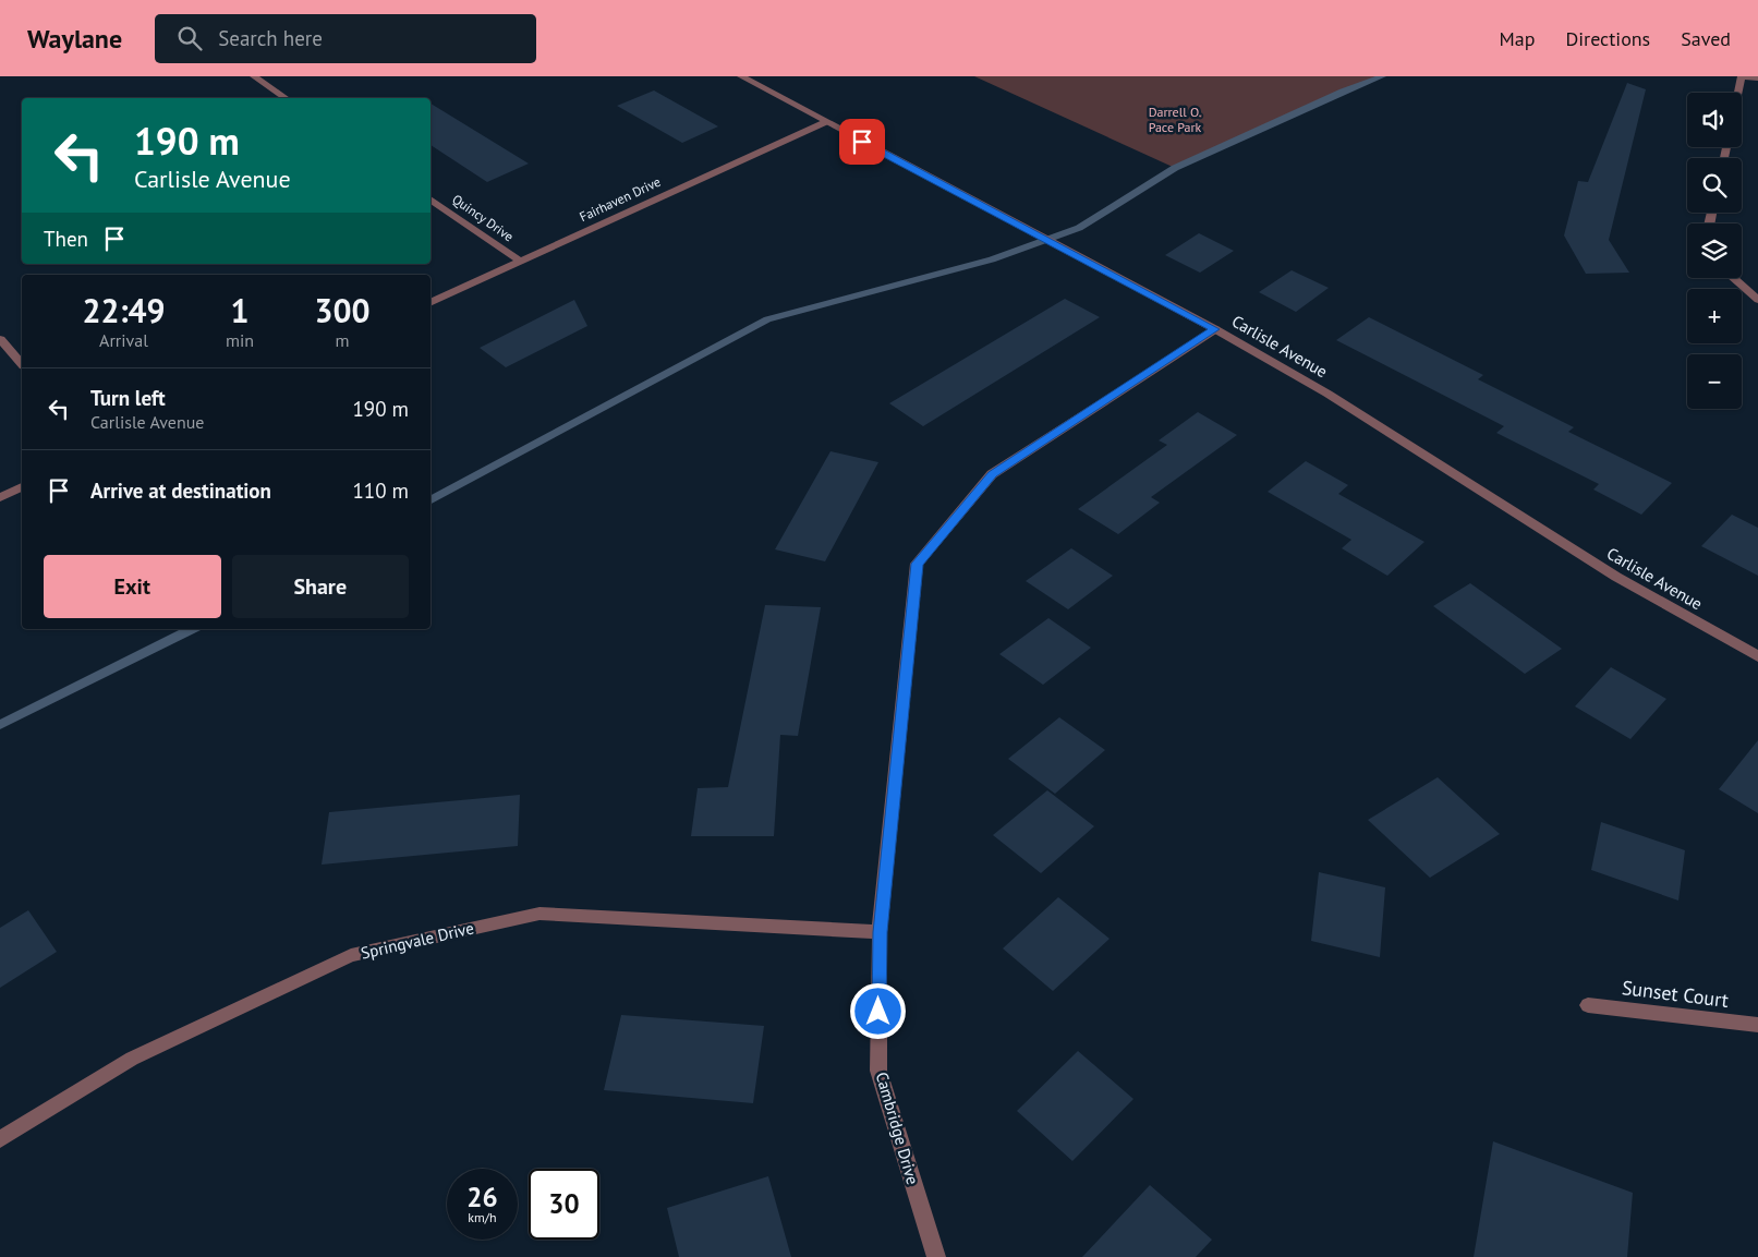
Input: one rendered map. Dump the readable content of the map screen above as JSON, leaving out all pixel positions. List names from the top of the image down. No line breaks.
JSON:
{"streets":{"street":["Fairhaven Drive","Quincy Drive","Carlisle Avenue","Springvale Drive","Sunset Court","Cambridge Drive"]},"crossings":[["Fairhaven Drive","Quincy Drive"],["Fairhaven Drive","Carlisle Avenue"],["Carlisle Avenue","Cambridge Drive"],["Springvale Drive","Cambridge Drive"]],"parks":["Darrell O. Pace Park"],"page":{"header":"Waylane","search":"Search here","nav":["Map","Directions","Saved"],"map_buttons":["+","−"],"turn":["190 m","Carlisle Avenue"],"then":"Then","eta":["22:49","Arrival","1","min","300","m"],"list":[{"name":"Turn left","note":"Carlisle Avenue","value":"190 m"},{"name":"Arrive at destination","value":"110 m"}],"buttons":["Exit","Share"],"speed":"26 km/h","limit":"30"}}
